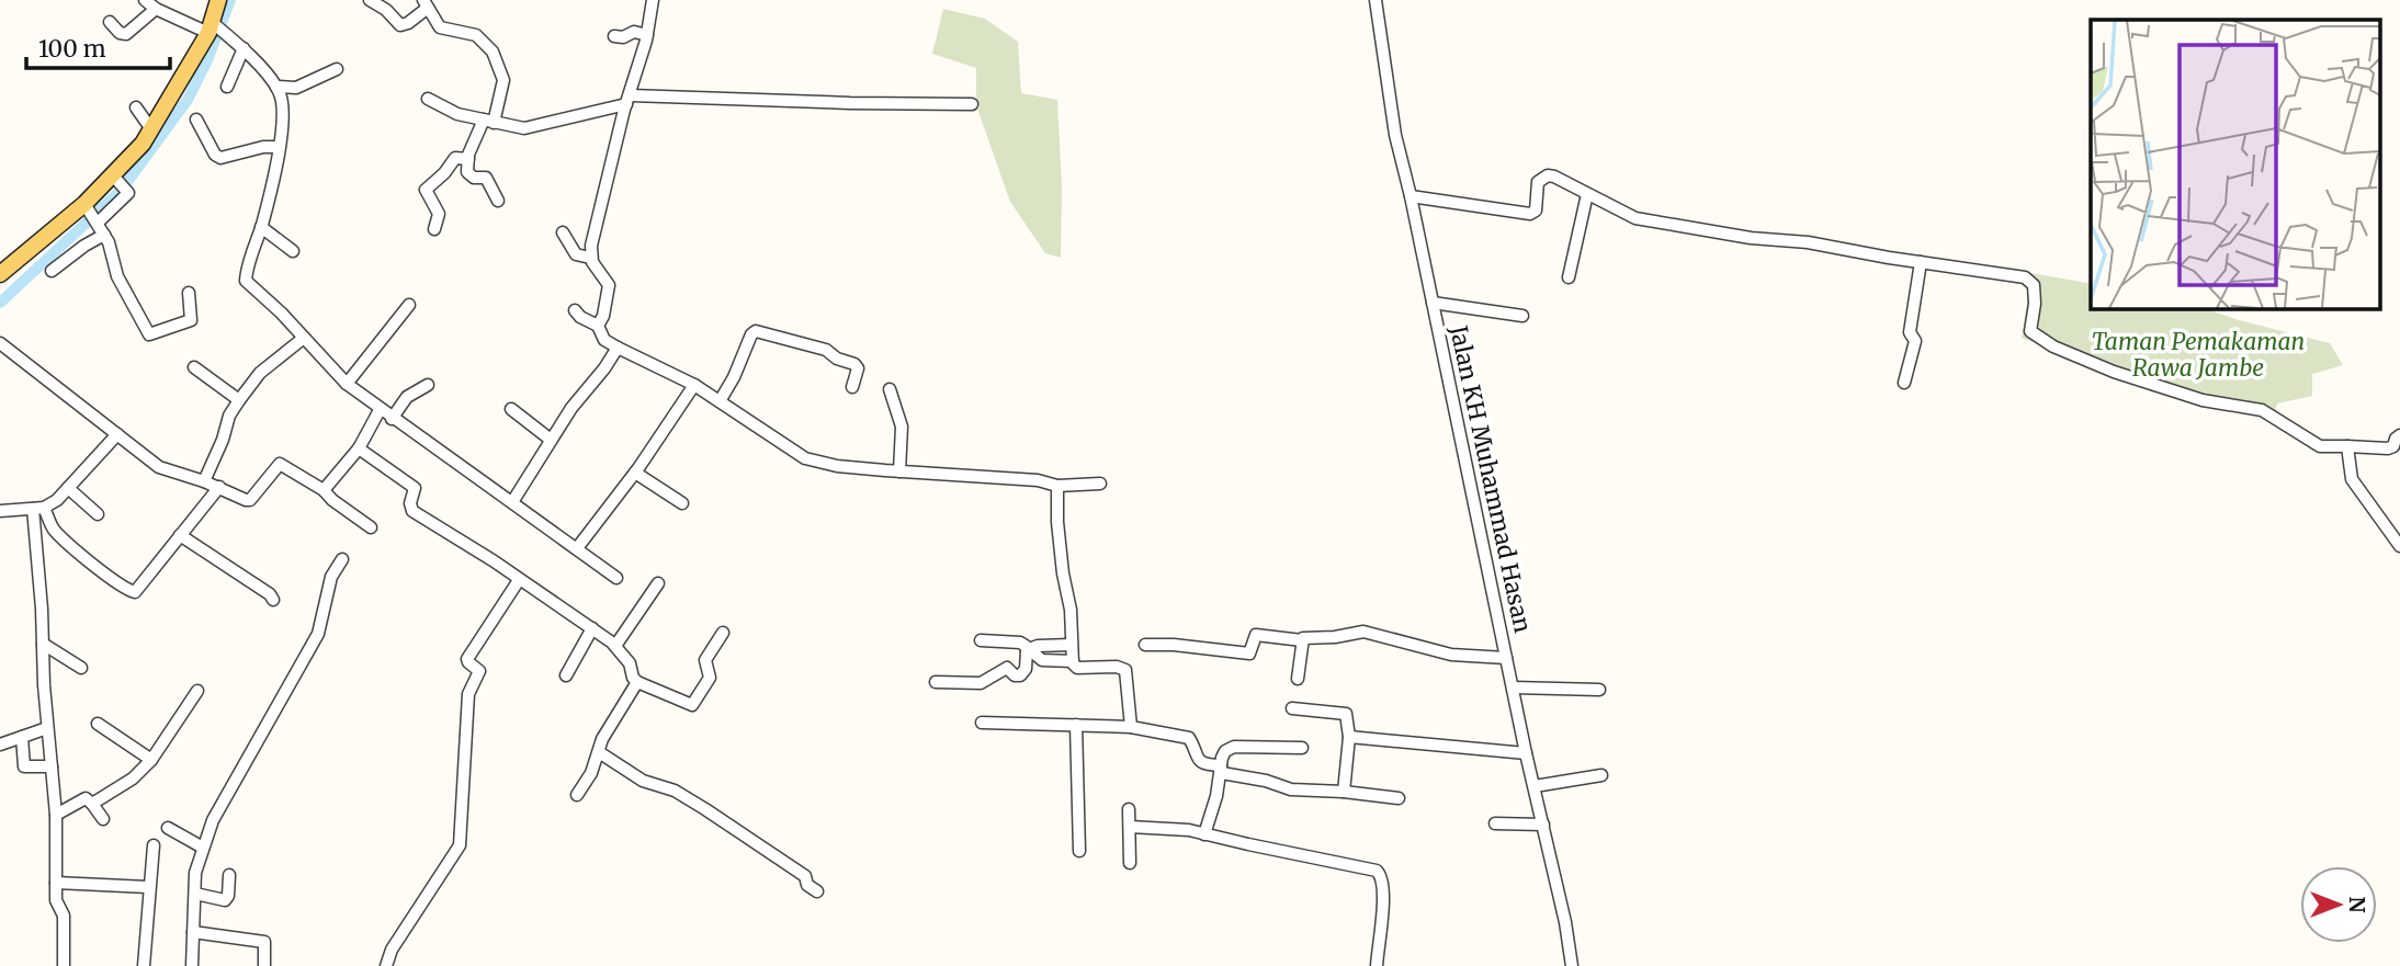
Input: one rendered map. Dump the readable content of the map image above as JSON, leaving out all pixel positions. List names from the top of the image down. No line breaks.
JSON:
{"streets":{"street":["Jalan KH Muhammad Hasan"]},"parks":["Taman Pemakaman Rawa Jambe"],"scale_bar":"100 m","north":"right"}
